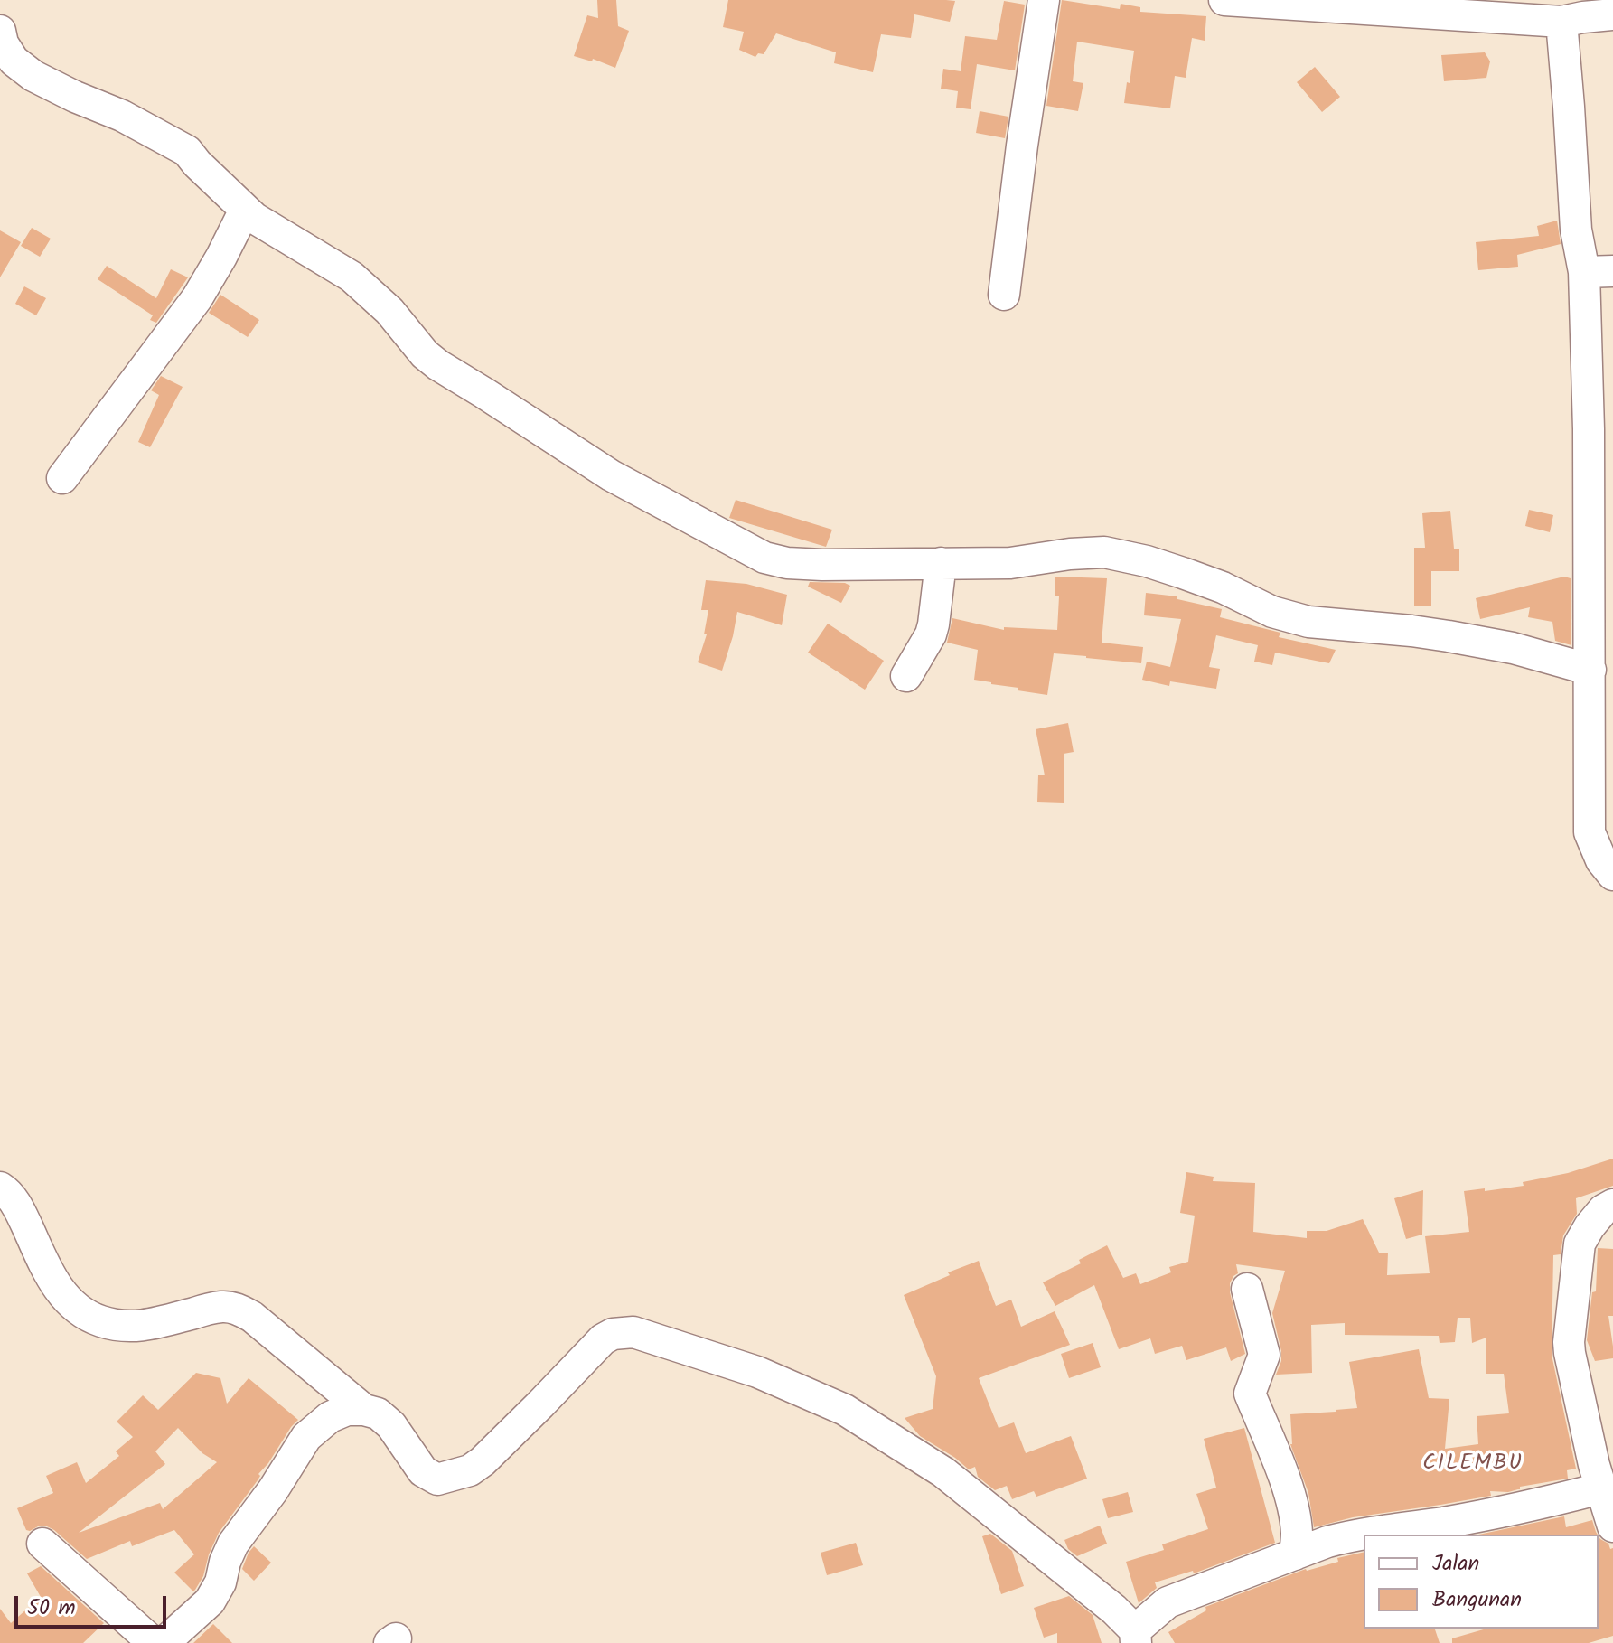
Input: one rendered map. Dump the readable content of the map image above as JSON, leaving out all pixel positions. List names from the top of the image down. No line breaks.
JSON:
{"districts":["CILEMBU"],"legend":["Jalan","Bangunan"],"scale_bar":"50 m"}
